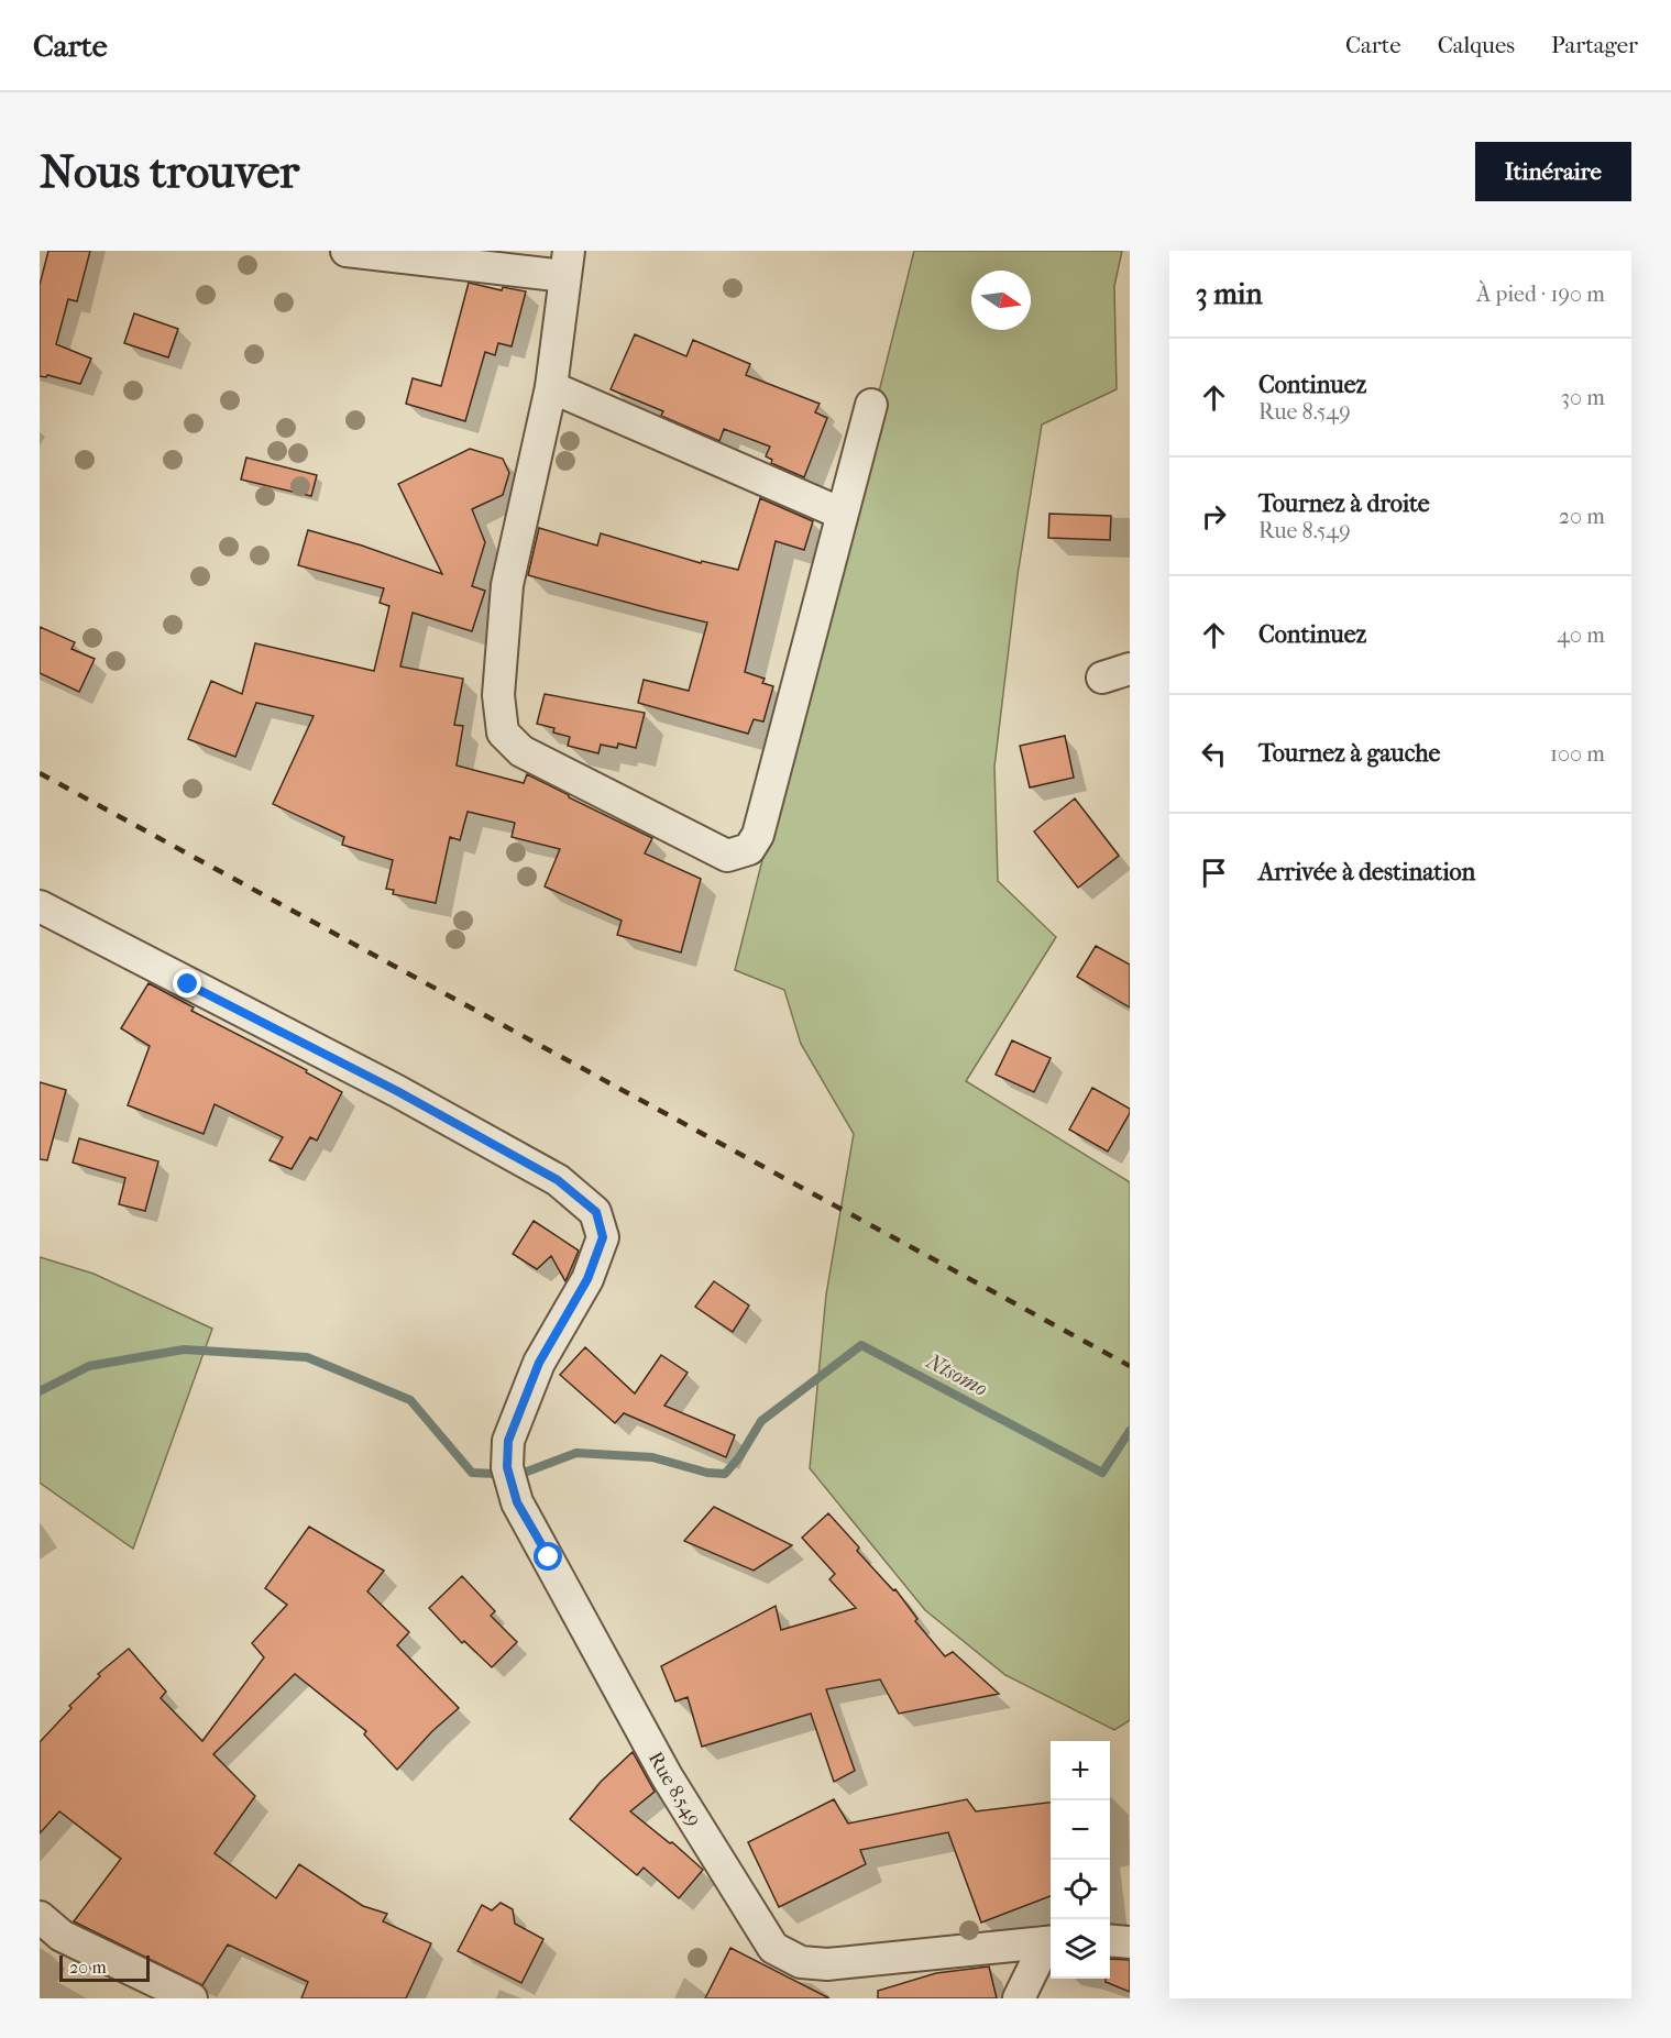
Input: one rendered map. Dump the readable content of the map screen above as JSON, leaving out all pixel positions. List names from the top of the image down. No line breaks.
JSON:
{"streets":{"street":["Rue 8.549"]},"water":["Ntsomo"],"scale_bar":"20 m","north":"right","page":{"header":"Carte","nav":["Carte","Calques","Partager"],"buttons":"Itinéraire","title":"Nous trouver","heading":["3 min","À pied · 190 m"],"list":[["Continuez","Rue 8.549","30 m"],["Tournez à droite","Rue 8.549","20 m"],["Continuez","40 m"],["Tournez à gauche","100 m"],"Arrivée à destination"],"map_buttons":["+","−"],"scale":"20 m"}}
